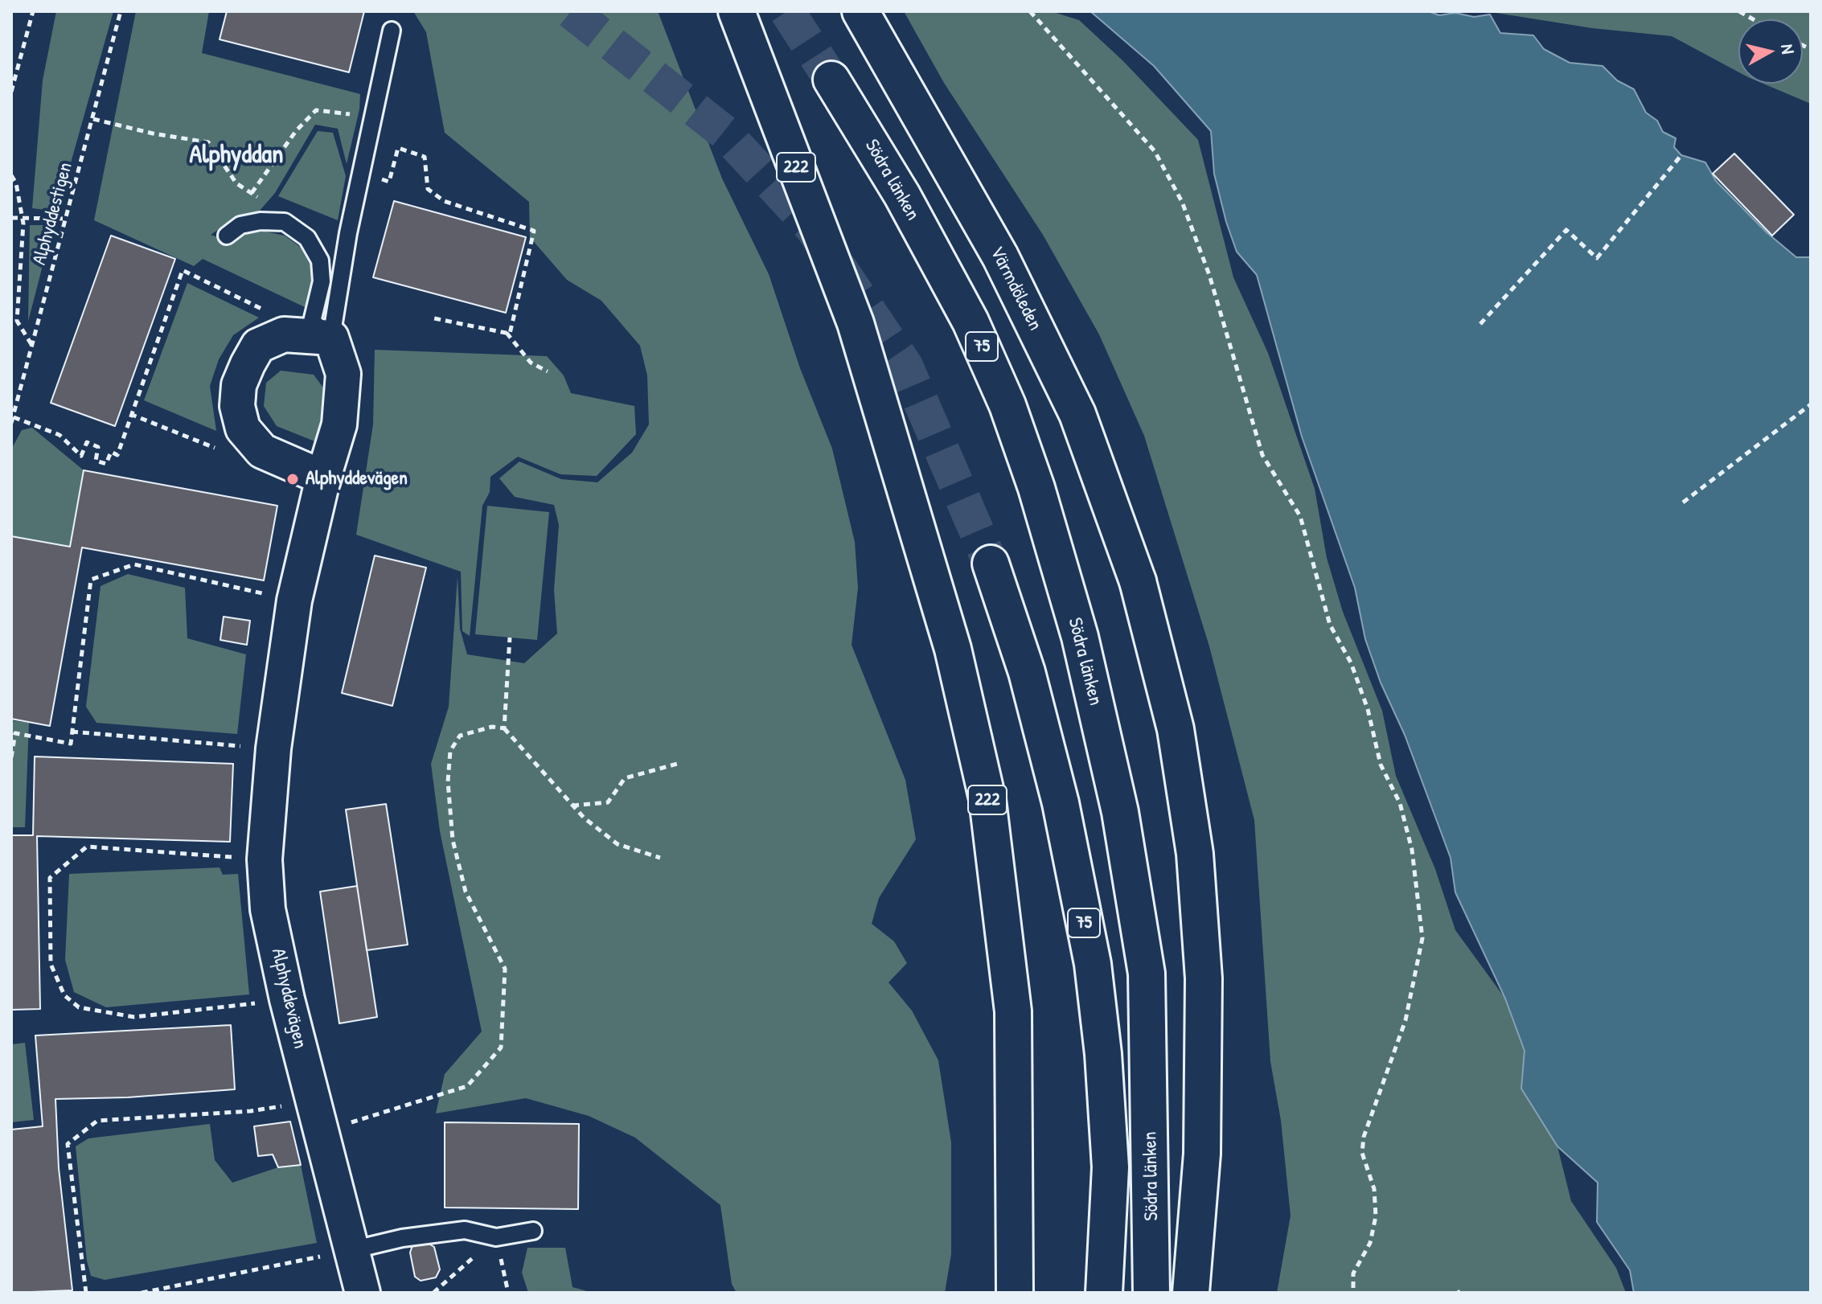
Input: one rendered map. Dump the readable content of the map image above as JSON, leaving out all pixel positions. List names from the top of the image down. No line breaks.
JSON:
{"streets":{"main road":["222","Södra länken","Värmdöleden","75"],"street":["Alphyddevägen"],"path":["Alphyddestigen"]},"districts":["Alphyddan"],"places":["Alphyddevägen"],"north":"right"}
